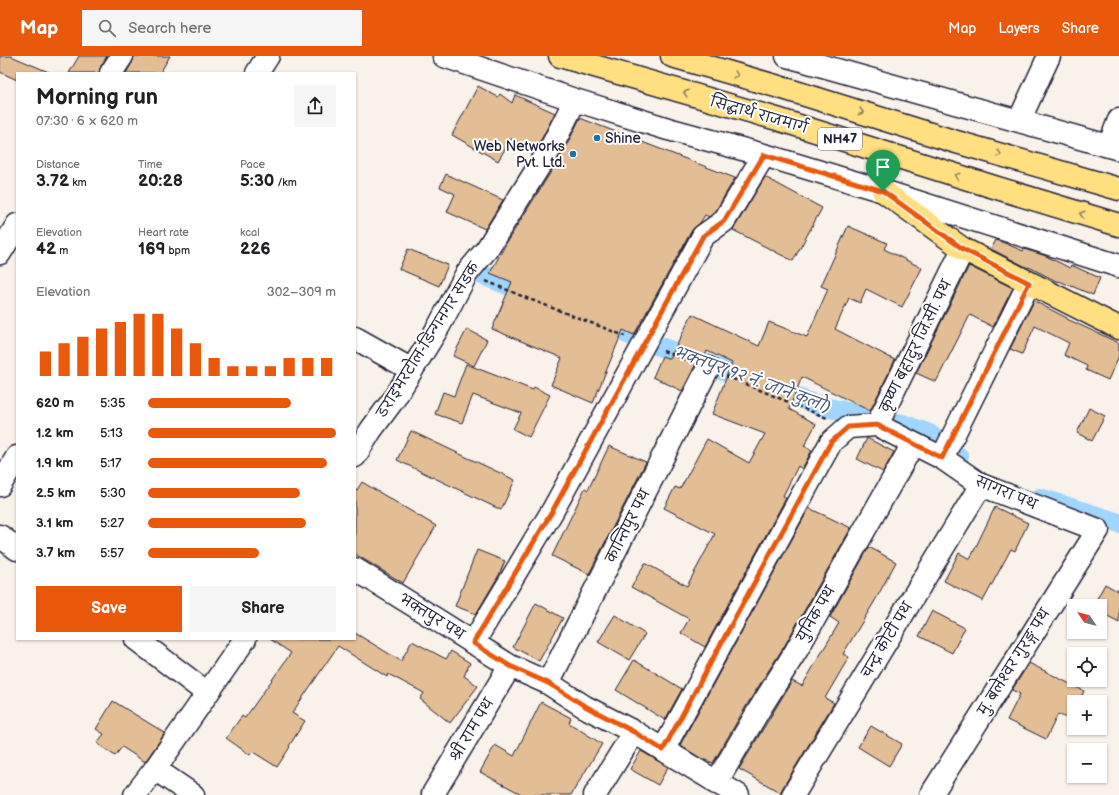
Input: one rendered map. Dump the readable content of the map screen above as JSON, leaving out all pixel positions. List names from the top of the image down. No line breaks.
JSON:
{"streets":{"main road":["सिद्धार्थ राजमार्ग","NH47"],"street":["डराइभरटोल-डिन्गनगर सडक","कृष्ण बहादुर जि.सी. पथ","सागरा पथ","कान्तिपुर पथ","युनिक पथ","भक्तपुर पथ","चन्द्र कोटी पथ","मु. बलेश्वर गुरङ्ग पथ","श्री राम पथ"]},"crossings":[["कृष्ण बहादुर जि.सी. पथ","सागरा पथ"],["कृष्ण बहादुर जि.सी. पथ","भक्तपुर पथ"],["सागरा पथ","युनिक पथ"],["सागरा पथ","चन्द्र कोटी पथ"],["सागरा पथ","मु. बलेश्वर गुरङ्ग पथ"],["कान्तिपुर पथ","भक्तपुर पथ"],["युनिक पथ","भक्तपुर पथ"],["भक्तपुर पथ","श्री राम पथ"]],"water":["भक्तपुर(१२ नं. जाने कुलो)"],"places":["Shine","Web Networks Pvt. Ltd."],"north":"top left","page":{"header":"Map","search":"Search here","nav":["Map","Layers","Share"],"heading":["Morning run","07:30 · 6 × 620 m"],"stats":[["Distance","3.72 km"],["Time","20:28"],["Pace","5:30 /km"],["Elevation","42 m"],["Heart rate","169 bpm"],["kcal","226"]],"chart":["Elevation","302–309 m"],"list":[{"name":"620 m","note":"5:35"},{"name":"1.2 km","note":"5:13"},{"name":"1.9 km","note":"5:17"},{"name":"2.5 km","note":"5:30"},{"name":"3.1 km","note":"5:27"},{"name":"3.7 km","note":"5:57"}],"buttons":["Save","Share"],"map_buttons":["+","−"]}}
